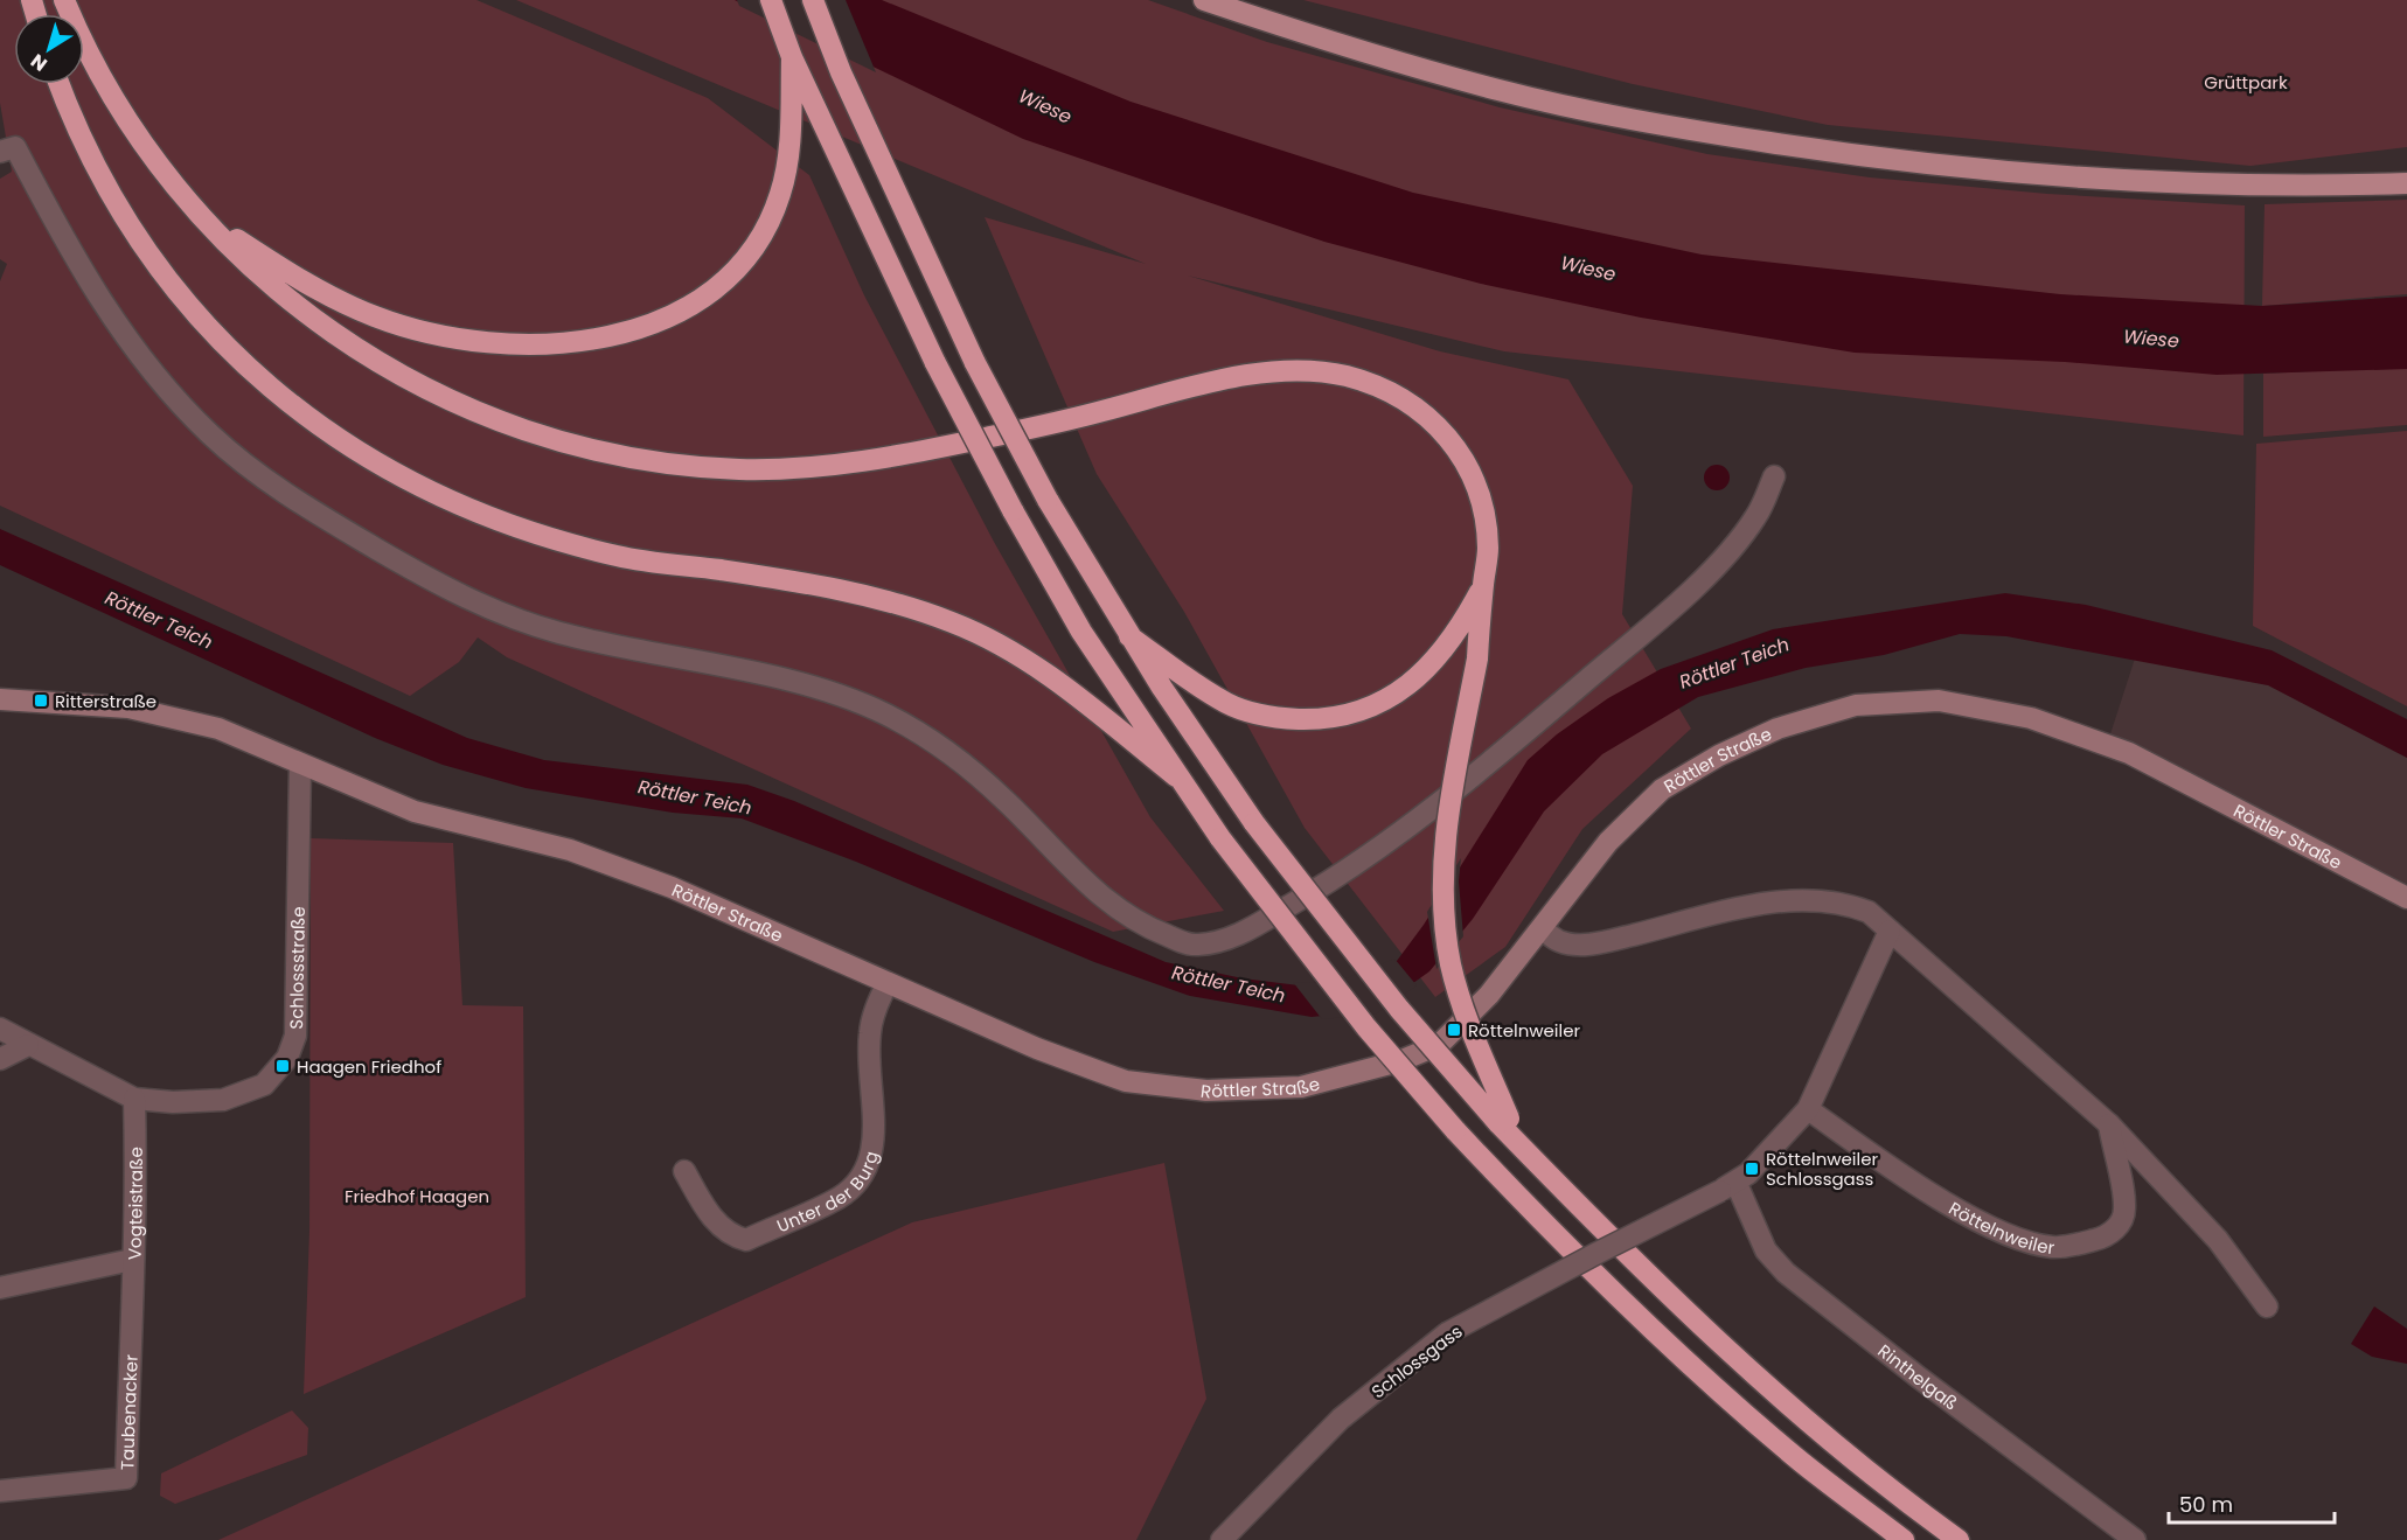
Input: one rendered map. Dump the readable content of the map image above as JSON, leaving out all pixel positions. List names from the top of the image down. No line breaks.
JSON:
{"streets":{"street":["Röttler Straße","Schlossstraße","Unter der Burg","Vogteistraße","Röttelnweiler","Schlossgass","Rinthelgaß","Taubenacker"]},"crossings":[["Röttler Straße","Schlossstraße"],["Röttler Straße","Unter der Burg"],["Schlossstraße","Vogteistraße"],["Vogteistraße","Taubenacker"],["Schlossgass","Rinthelgaß"]],"water":["Wiese","Röttler Teich"],"parks":["Grüttpark","Friedhof Haagen"],"places":{"transit":["Ritterstraße","Röttelnweiler","Haagen Friedhof","Röttelnweiler Schlossgass"]},"scale_bar":"50 m","north":"bottom left"}
